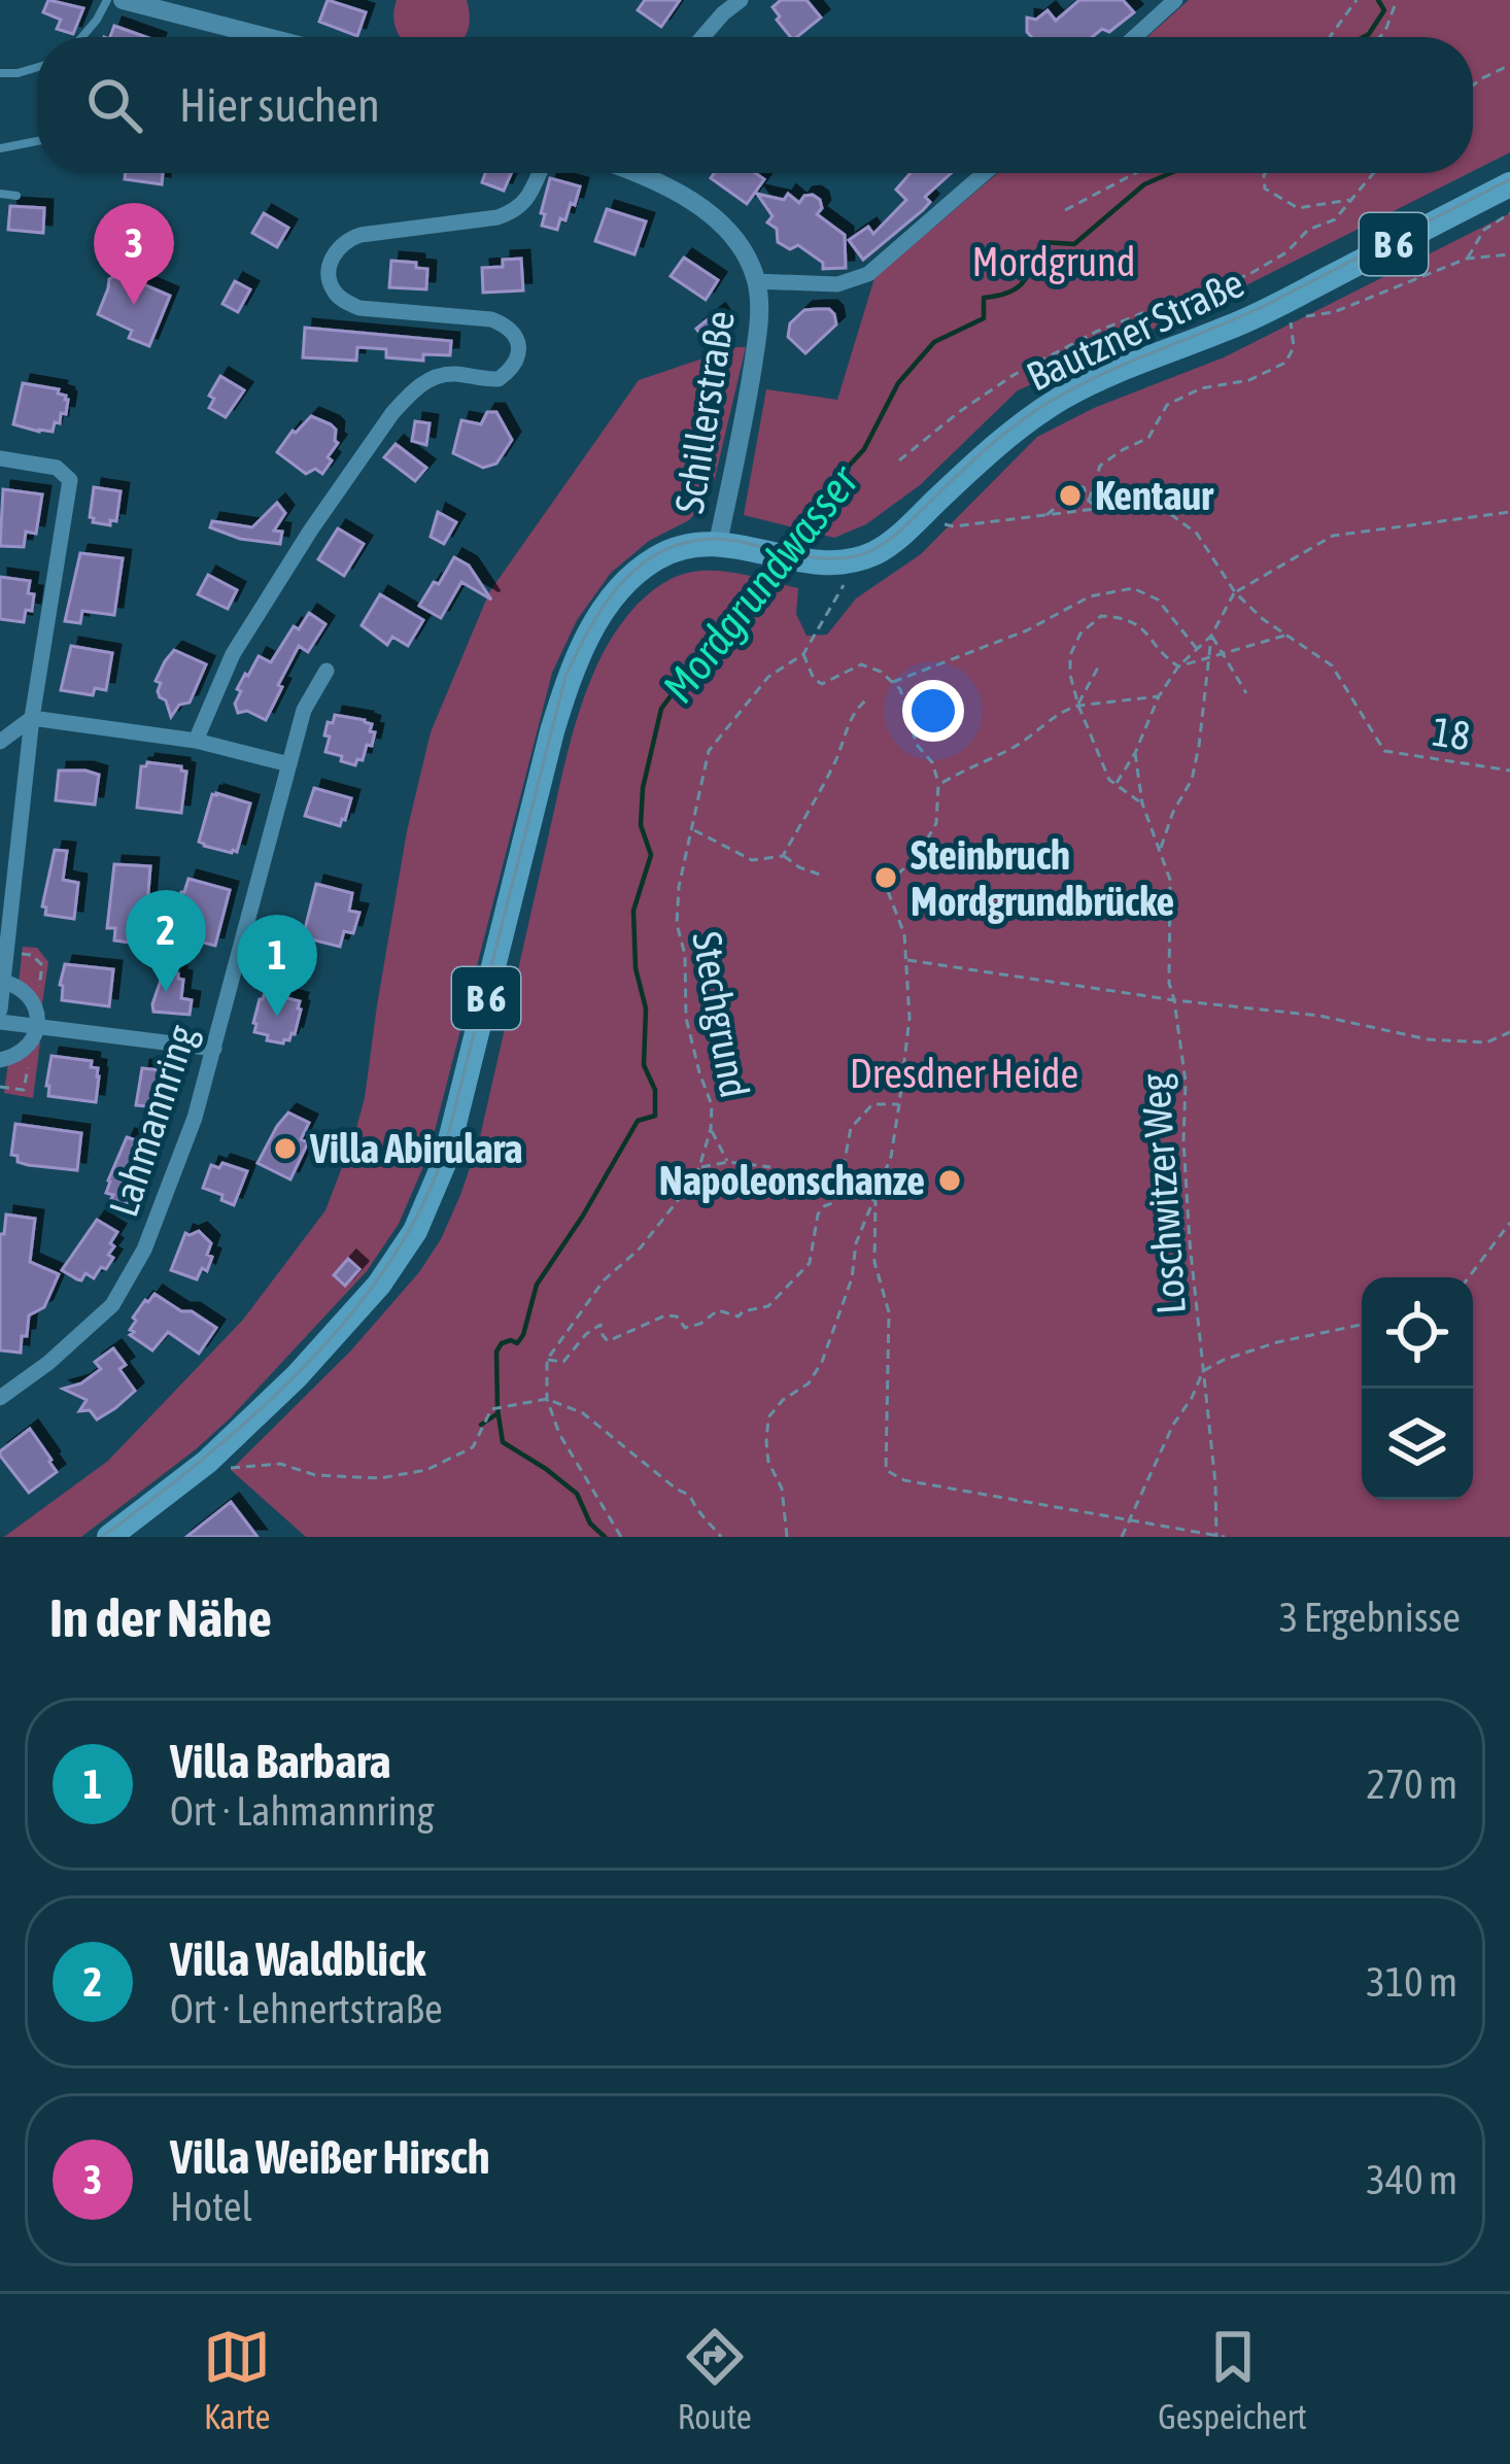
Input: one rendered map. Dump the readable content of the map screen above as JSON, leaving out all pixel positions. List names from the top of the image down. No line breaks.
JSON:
{"streets":{"main road":["B 6","Bautzner Straße"],"street":["Schillerstraße","Lahmannring"],"path":["18","Stechgrund","Loschwitzer Weg"]},"crossings":[["B 6","Bautzner Straße"],["B 6","Schillerstraße"],["Bautzner Straße","Schillerstraße"],["Bautzner Straße","Stechgrund"]],"water":["Mordgrundwasser"],"parks":["Mordgrund","Dresdner Heide"],"places":["Kentaur","Steinbruch Mordgrundbrücke","Villa Abirulara","Napoleonschanze"],"page":{"search":"Hier suchen","pins":["3","2","1"],"heading":["In der Nähe","3 Ergebnisse"],"list":[{"mark":"1","name":"Villa Barbara","note":"Ort · Lahmannring","value":"270 m"},{"mark":"2","name":"Villa Waldblick","note":"Ort · Lehnertstraße","value":"310 m"},{"mark":"3","name":"Villa Weißer Hirsch","note":"Hotel","value":"340 m"}],"nav":["Karte","Route","Gespeichert"]}}
